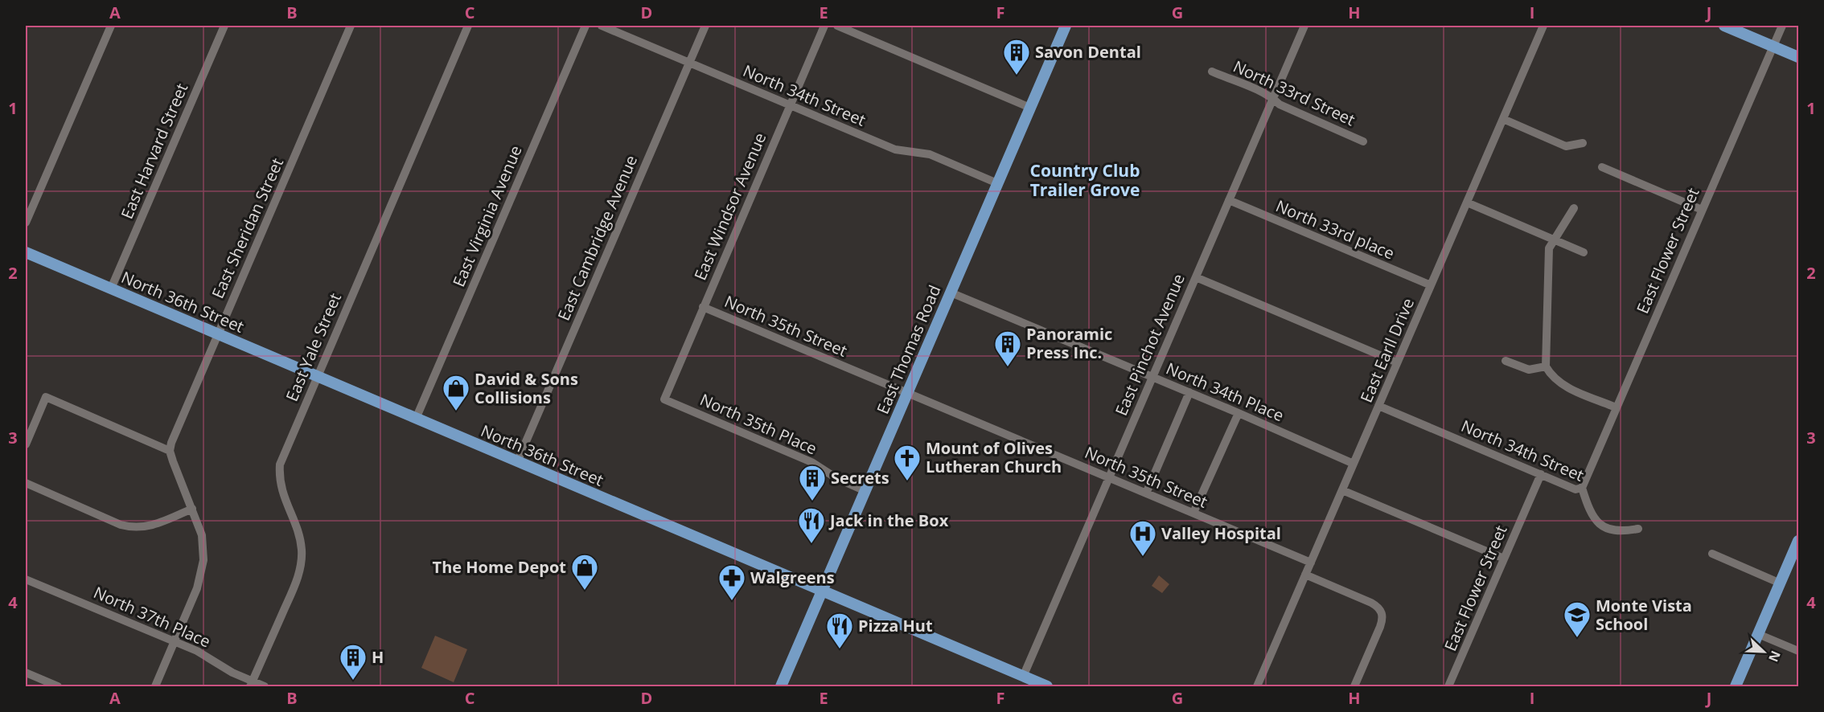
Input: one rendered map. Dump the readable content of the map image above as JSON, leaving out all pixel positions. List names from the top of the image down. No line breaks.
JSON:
{"streets":{"main road":["North 36th Street","East Thomas Road"],"street":["North 33rd Street","North 34th Street","East Harvard Street","East Windsor Avenue","East Virginia Avenue","East Sheridan Street","North 33rd place","East Cambridge Avenue","East Flower Street","North 35th Street","East Pinchot Avenue","East Yale Street","East Earll Drive","North 34th Place","North 35th Place","North 37th Place"]},"crossings":[["North 33rd Street","East Pinchot Avenue"],["North 34th Street","East Windsor Avenue"],["North 34th Street","East Cambridge Avenue"],["North 34th Street","East Flower Street"],["North 34th Street","East Thomas Road"],["North 34th Street","East Earll Drive"],["East Harvard Street","North 36th Street"],["East Windsor Avenue","North 35th Street"],["East Windsor Avenue","North 35th Place"],["East Virginia Avenue","North 36th Street"],["East Sheridan Street","North 36th Street"],["North 33rd place","East Pinchot Avenue"],["North 33rd place","East Earll Drive"],["East Cambridge Avenue","North 36th Street"],["North 36th Street","East Pinchot Avenue"],["North 36th Street","East Yale Street"],["North 36th Street","East Thomas Road"],["North 35th Street","East Pinchot Avenue"],["North 35th Street","East Thomas Road"],["North 35th Street","East Earll Drive"],["East Pinchot Avenue","North 34th Place"],["East Yale Street","North 37th Place"],["East Thomas Road","North 34th Place"],["East Thomas Road","North 35th Place"],["East Earll Drive","North 34th Place"]],"districts":["Country Club Trailer Grove"],"places":{"building":["Savon Dental","Panoramic Press Inc.","Secrets","H"],"shop":["David & Sons Collisions","The Home Depot"],"church":["Mount of Olives Lutheran Church"],"restaurant":["Jack in the Box","Pizza Hut"],"hospital":["Valley Hospital"],"pharmacy":["Walgreens"],"school or university":["Monte Vista School"]},"north":"bottom right","grid":{"columns":["A","B","C","D","E","F","G","H","I","J"],"rows":["1","2","3","4"]}}
